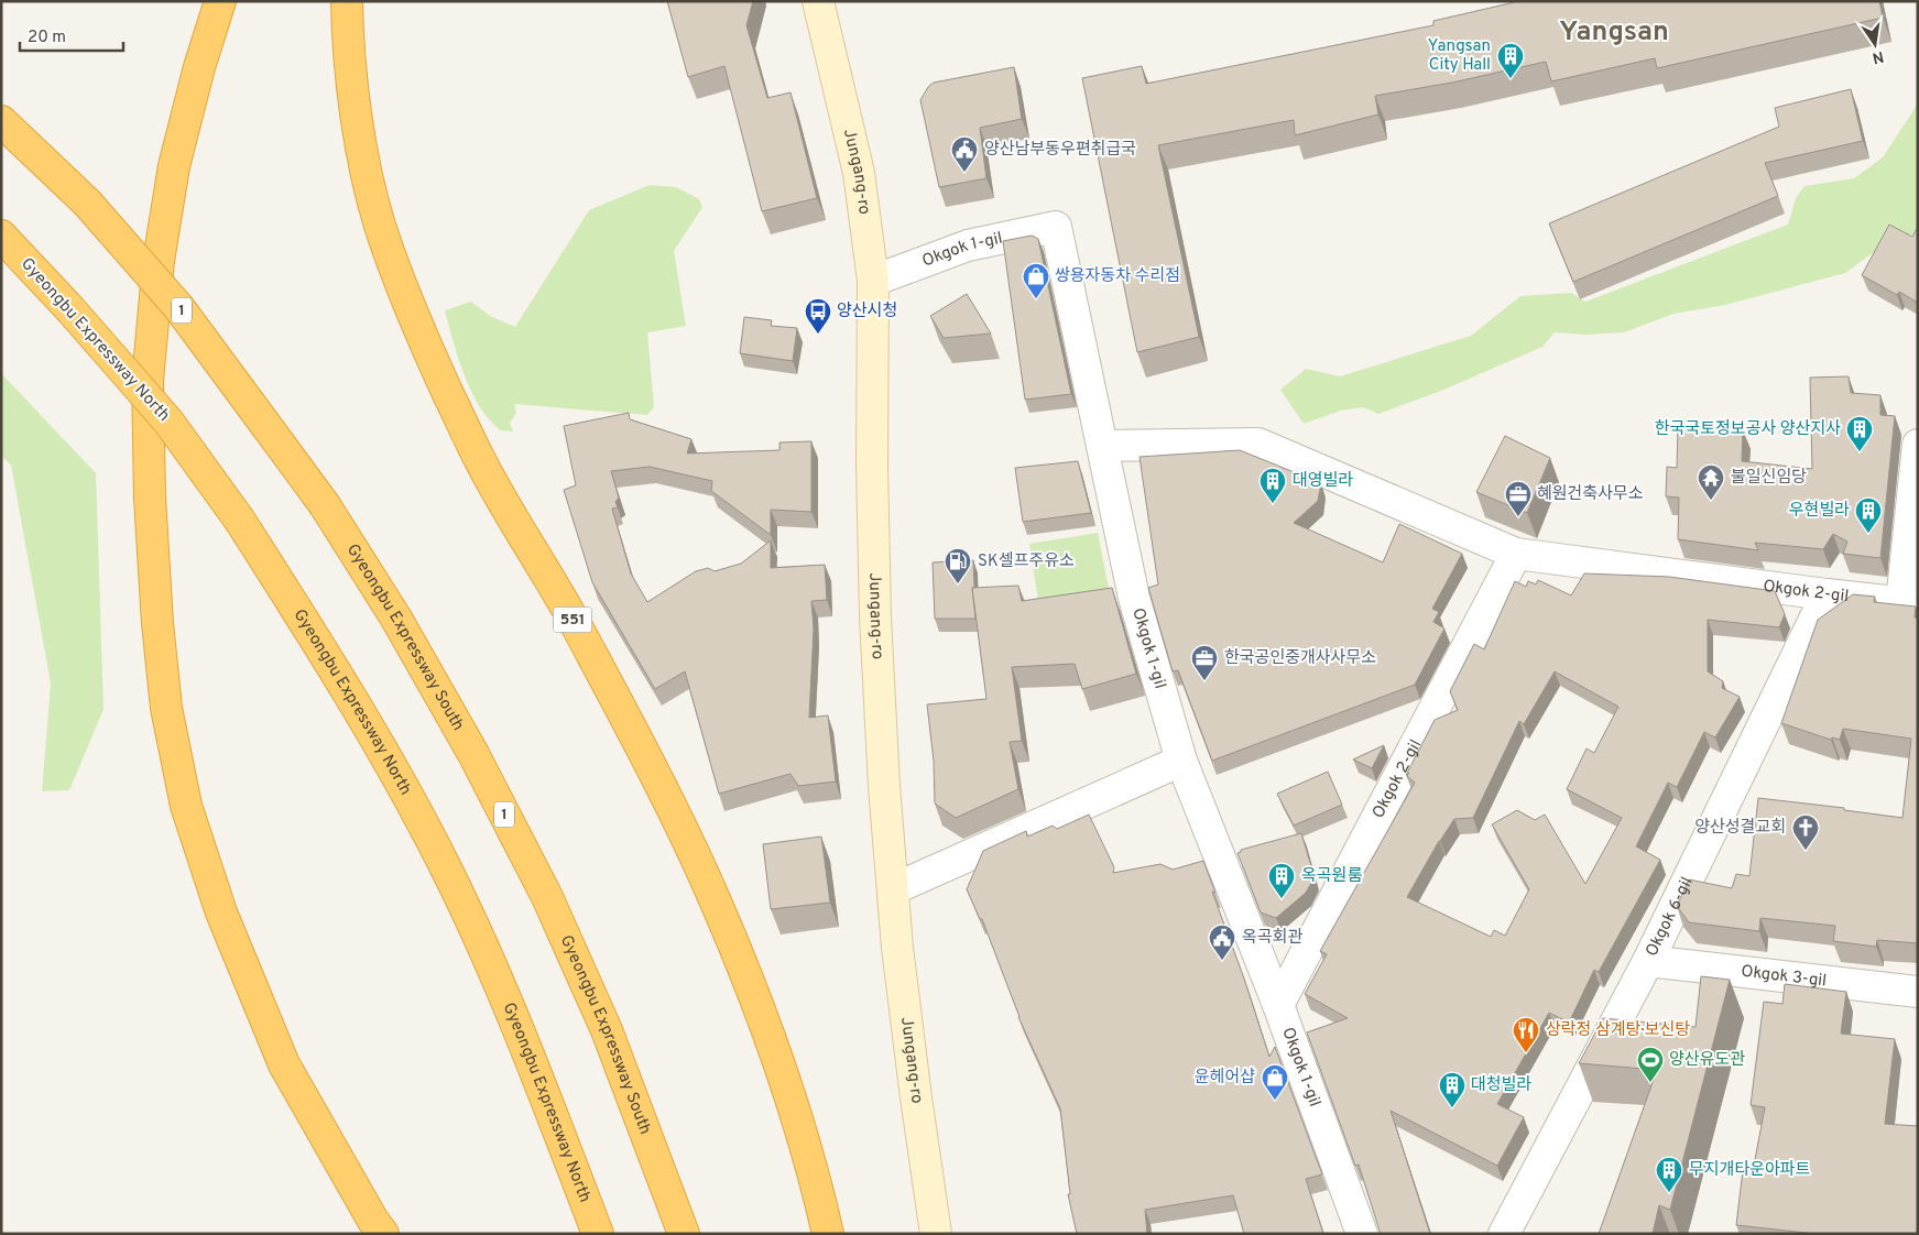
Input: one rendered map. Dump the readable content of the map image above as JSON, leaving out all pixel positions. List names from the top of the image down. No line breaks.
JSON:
{"streets":{"highway":["1","Gyeongbu Expressway North","551","Gyeongbu Expressway South"],"main road":["Jungang-ro"],"street":["Okgok 1-gil","Okgok 2-gil","Okgok 6-gil","Okgok 3-gil"]},"crossings":[["Jungang-ro","Okgok 1-gil"],["Okgok 1-gil","Okgok 2-gil"],["Okgok 2-gil","Okgok 6-gil"],["Okgok 6-gil","Okgok 3-gil"]],"districts":["Yangsan"],"places":{"building":["Yangsan City Hall","한국국토정보공사 양산지사","대영빌라","우현빌라","옥곡원룸","대청빌라","무지개타운아파트"],"public building":["양산남부동우편취급국","옥곡회관"],"shop":["쌍용자동차 수리점","윤헤어샵"],"bus stop":["양산시청"],"temple":["불일신임당"],"office":["혜원건축사무소","한국공인중개사사무소"],"fuel station":["SK셀프주유소"],"church":["양산성결교회"],"restaurant":["상락정 삼계탕·보신탕"],"sports":["양산유도관"]},"scale_bar":"20 m","north":"bottom"}
